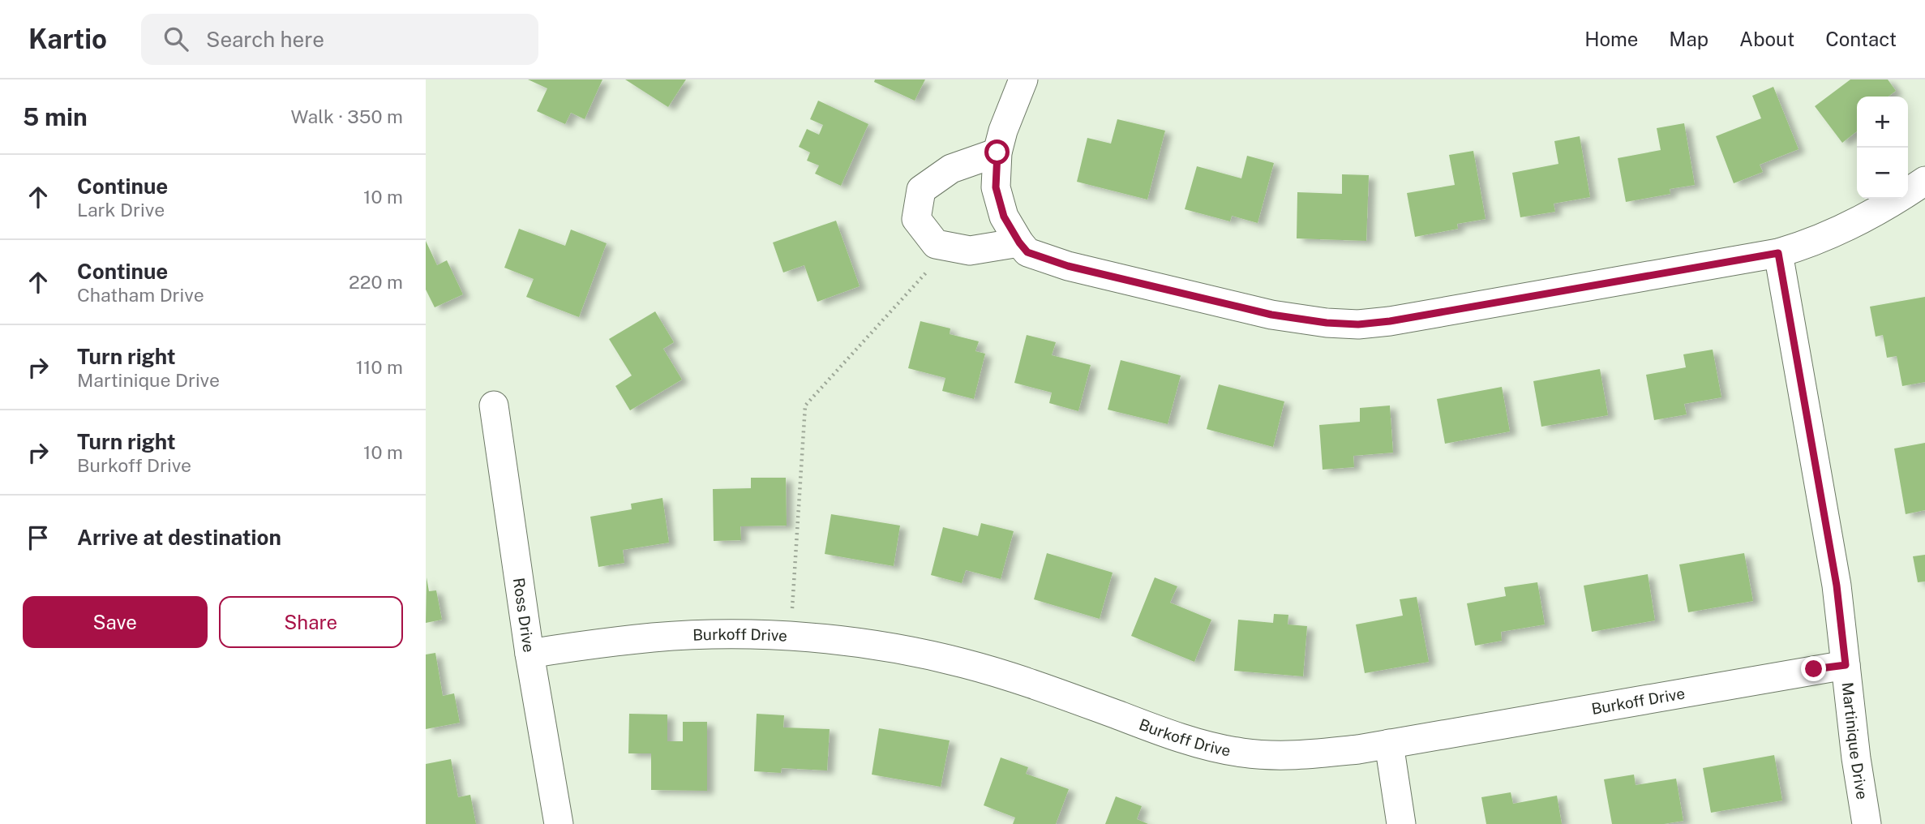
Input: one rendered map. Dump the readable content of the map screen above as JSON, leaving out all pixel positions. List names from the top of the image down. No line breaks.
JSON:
{"streets":{"street":["Ross Drive","Burkoff Drive","Martinique Drive"]},"crossings":[["Ross Drive","Burkoff Drive"],["Burkoff Drive","Martinique Drive"]],"page":{"header":"Kartio","search":"Search here","nav":["Home","Map","About","Contact"],"heading":["5 min","Walk · 350 m"],"map_buttons":["+","−"],"list":[["Continue","Lark Drive","10 m"],["Continue","Chatham Drive","220 m"],["Turn right","Martinique Drive","110 m"],["Turn right","Burkoff Drive","10 m"],"Arrive at destination"],"buttons":["Save","Share"]}}
